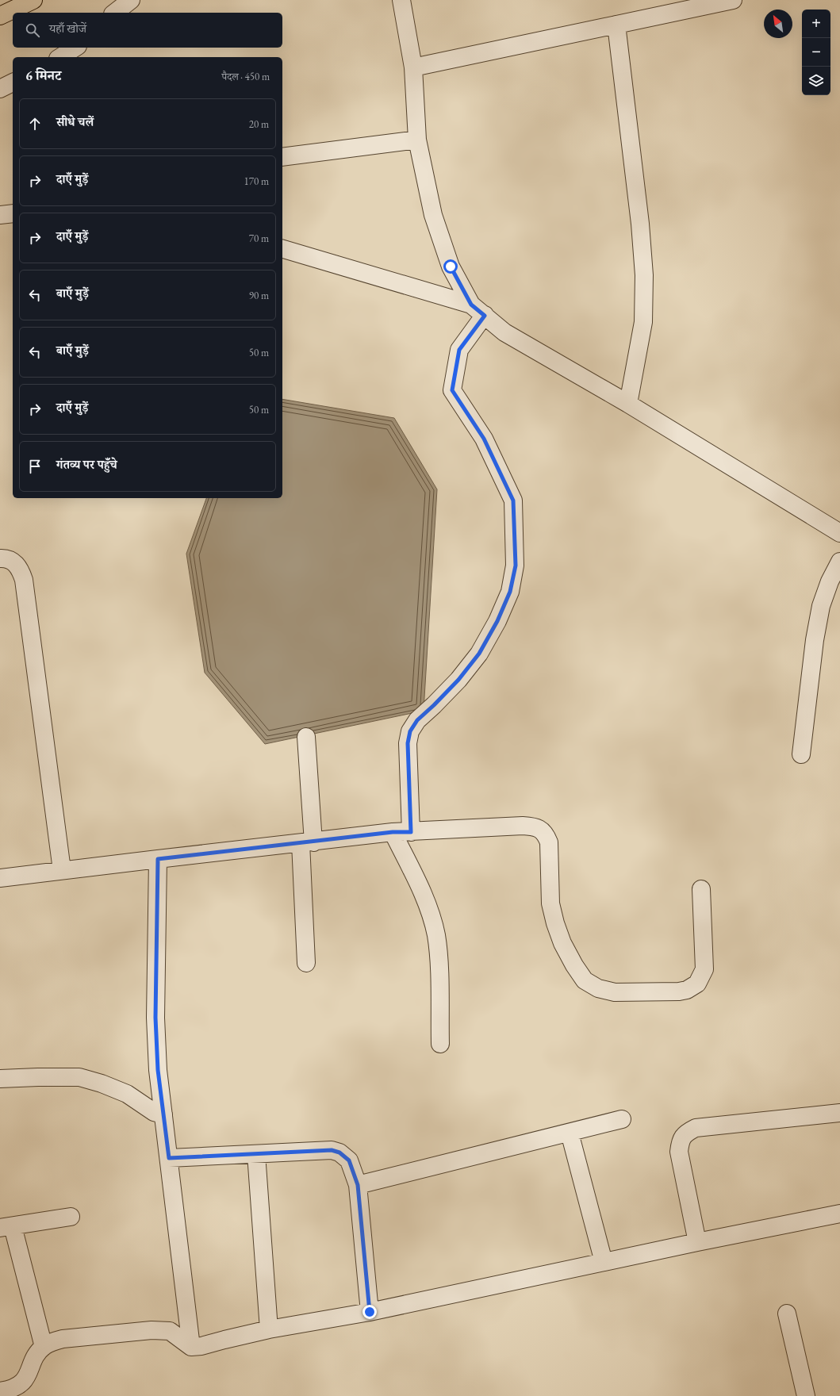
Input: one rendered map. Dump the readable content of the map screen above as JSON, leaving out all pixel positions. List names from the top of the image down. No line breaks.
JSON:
{"north":"top left","page":{"map_buttons":["+","−"],"search":"यहाँ खोजें","heading":["6 मिनट","पैदल · 450 m"],"list":[["सीधे चलें","20 m"],["दाएँ मुड़ें","170 m"],["दाएँ मुड़ें","70 m"],["बाएँ मुड़ें","90 m"],["बाएँ मुड़ें","50 m"],["दाएँ मुड़ें","50 m"],"गंतव्य पर पहुँचे"]}}
